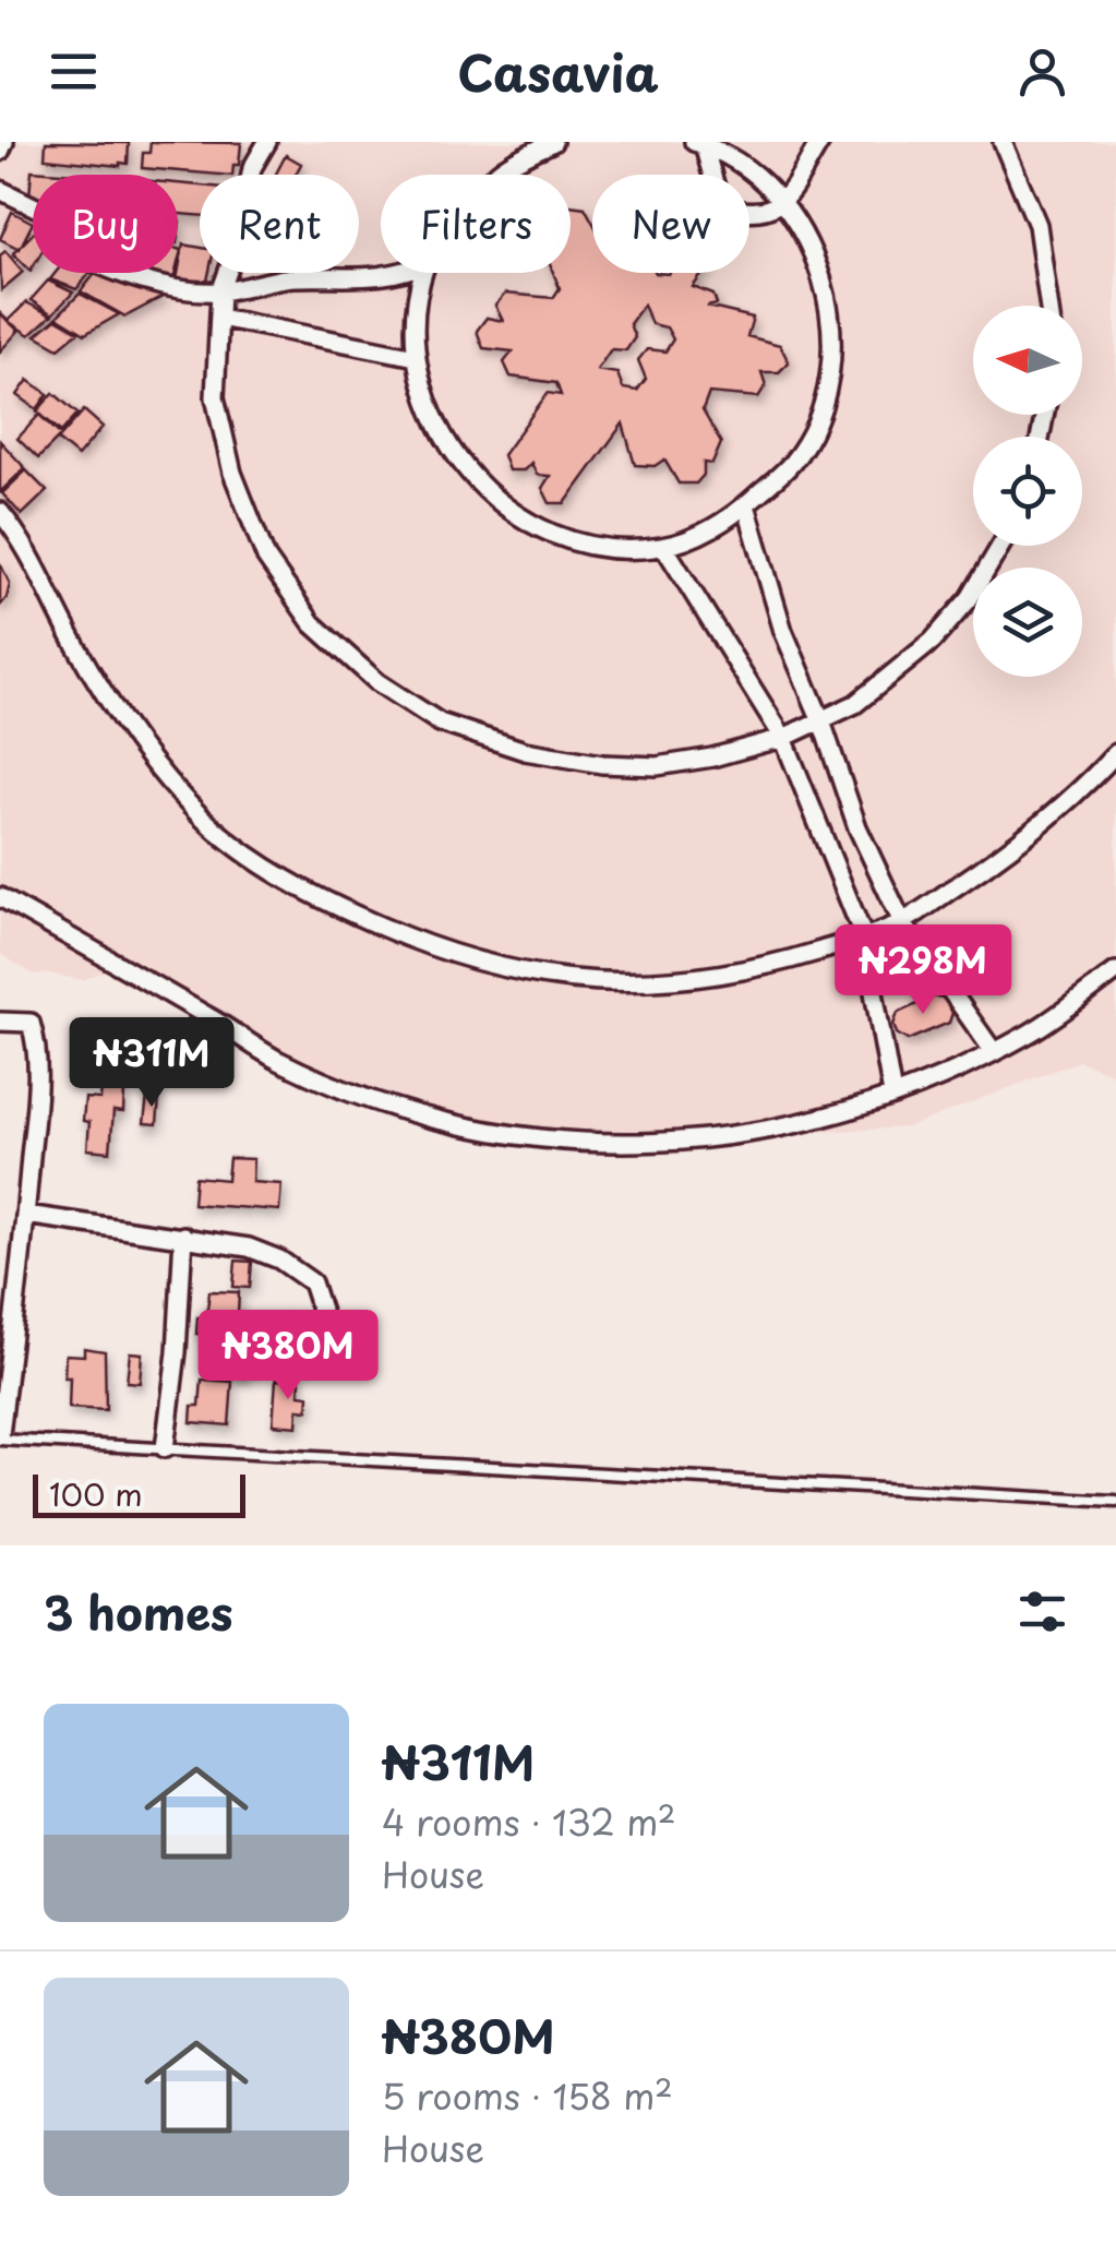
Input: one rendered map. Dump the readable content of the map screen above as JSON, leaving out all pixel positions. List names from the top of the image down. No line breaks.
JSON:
{"scale_bar":"100 m","north":"left","page":{"header":"Casavia","chip":["Buy","Rent","Filters","New"],"price":["₦298M","₦311M","₦380M"],"scale":"100 m","heading":"3 homes","list":[{"name":"₦311M","note":"4 rooms · 132 m² · House"},{"name":"₦380M","note":"5 rooms · 158 m² · House"}]}}
